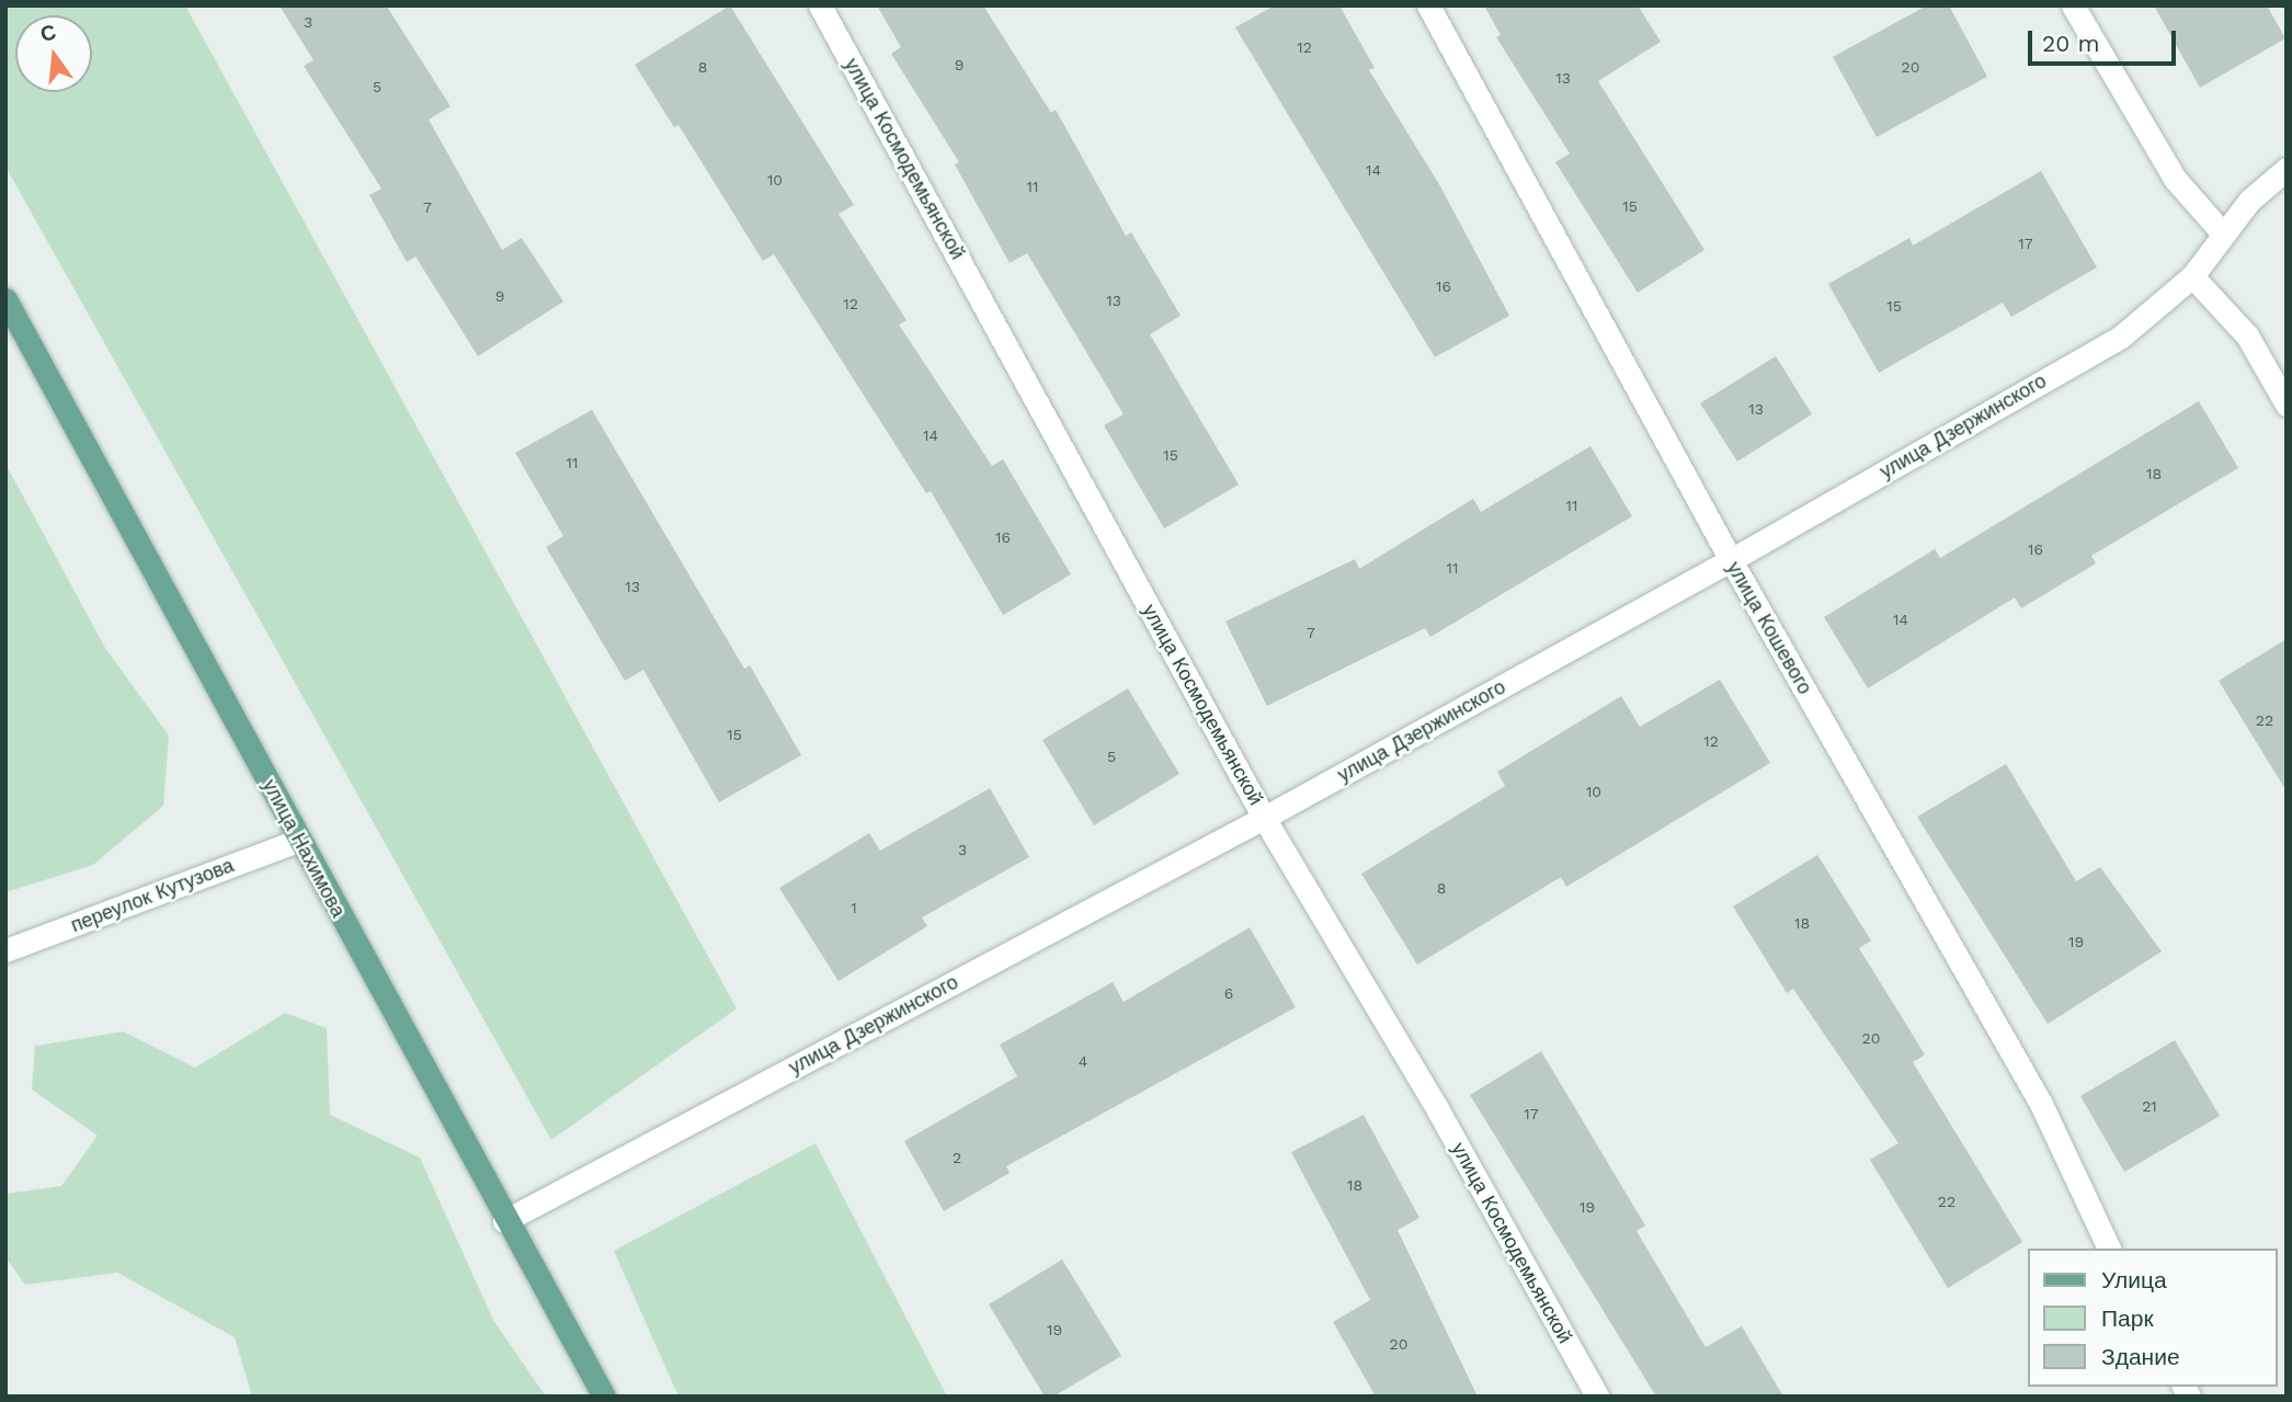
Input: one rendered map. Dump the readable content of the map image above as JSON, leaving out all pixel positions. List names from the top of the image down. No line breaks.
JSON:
{"streets":{"main road":["улица Нахимова"],"street":["улица Космодемьянской","улица Дзержинского","улица Кошевого","переулок Кутузова"]},"crossings":[["улица Космодемьянской","улица Дзержинского"],["улица Дзержинского","улица Кошевого"],["улица Дзержинского","улица Нахимова"],["улица Нахимова","переулок Кутузова"]],"house_numbers":["3","12","9","8","20","13","5","14","10","11","15","7","17","16","9","13","12","15","13","14","15","11","18","11","16","16","11","13","14","7","22","15","12","5","10","3","8","1","18","19","6","20","4","21","17","2","18","22","19","19","20"],"legend":["Улица","Парк","Здание"],"scale_bar":"20 m","north":"top"}
